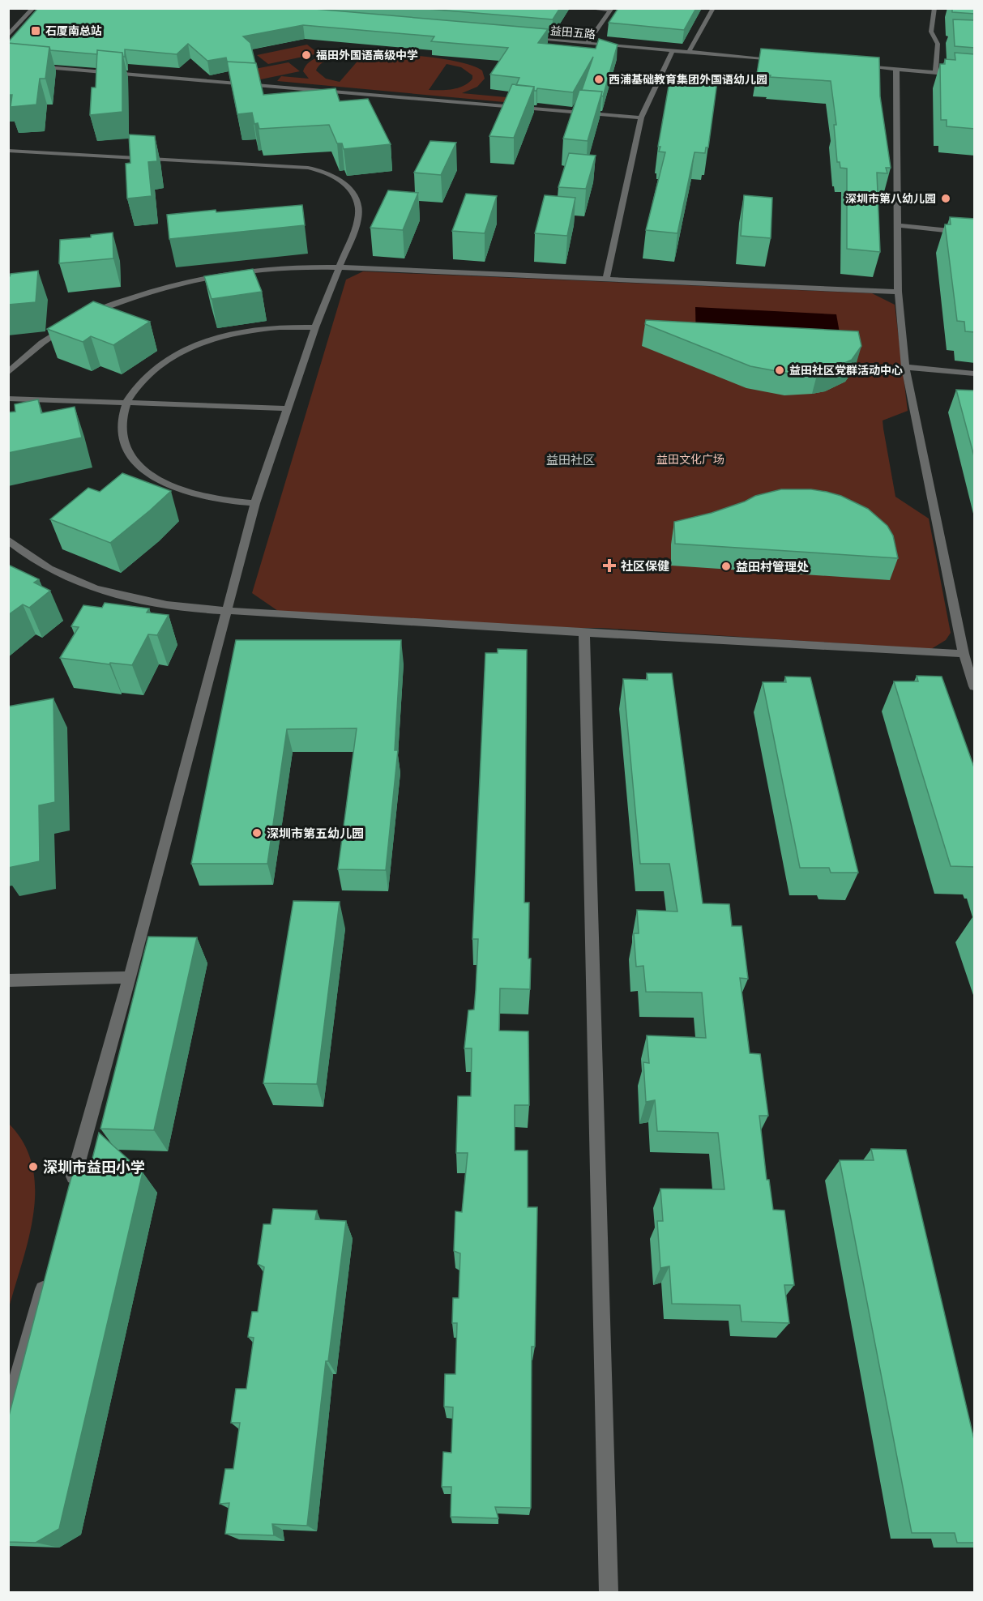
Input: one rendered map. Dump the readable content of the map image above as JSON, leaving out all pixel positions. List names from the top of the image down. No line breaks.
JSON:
{"streets":{"street":["益田五路"]},"districts":["益田社区"],"parks":["益田文化广场"],"places":{"transit":["石厦南总站"],"other":["福田外国语高级中学","西浦基础教育集团外国语幼儿园","深圳市第八幼儿园","益田社区党群活动中心","益田村管理处","深圳市第五幼儿园","深圳市益田小学"],"health":["社区保健"]}}
